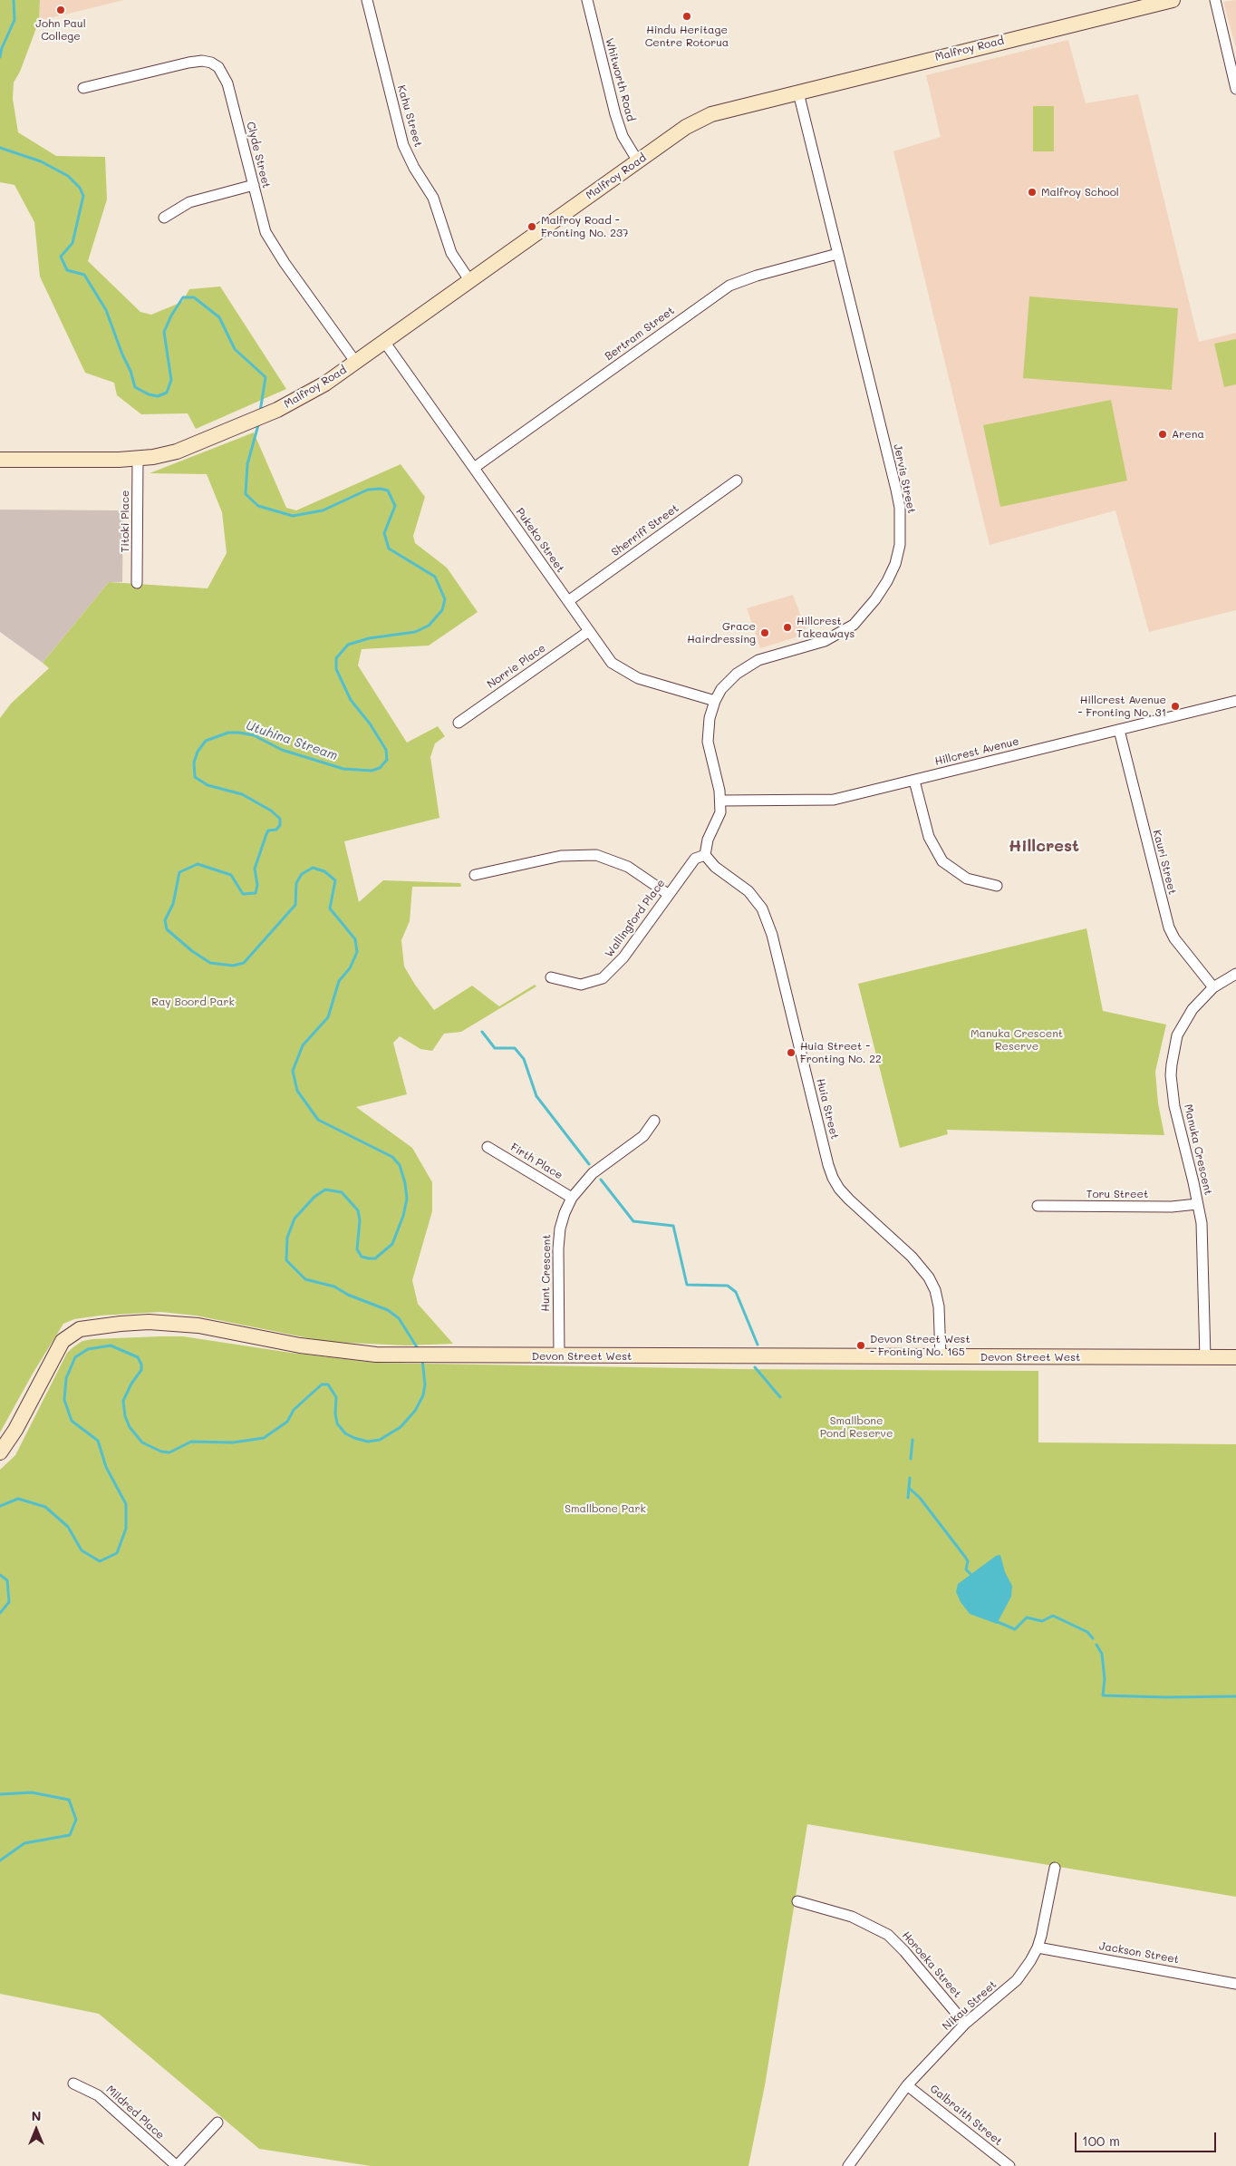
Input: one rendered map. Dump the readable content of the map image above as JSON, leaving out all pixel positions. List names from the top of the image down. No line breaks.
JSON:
{"streets":{"main road":["Malfroy Road","Devon Street West"],"street":["Whitworth Road","Kahu Street","Clyde Street","Bertram Street","Jervis Street","Titoki Place","Sherriff Street","Pukeko Street","Norrie Place","Hillcrest Avenue","Kauri Street","Wallingford Place","Huia Street","Manuka Crescent","Firth Place","Toru Street","Hunt Crescent","Jackson Street","Horoeka Street","Nikau Street","Mildred Place","Galbraith Street"]},"crossings":[["Malfroy Road","Whitworth Road"],["Malfroy Road","Kahu Street"],["Malfroy Road","Clyde Street"],["Malfroy Road","Jervis Street"],["Malfroy Road","Titoki Place"],["Malfroy Road","Pukeko Street"],["Bertram Street","Jervis Street"],["Bertram Street","Pukeko Street"],["Jervis Street","Pukeko Street"],["Jervis Street","Hillcrest Avenue"],["Jervis Street","Wallingford Place"],["Jervis Street","Huia Street"],["Sherriff Street","Pukeko Street"],["Pukeko Street","Norrie Place"],["Hillcrest Avenue","Kauri Street"],["Kauri Street","Manuka Crescent"],["Wallingford Place","Huia Street"],["Huia Street","Devon Street West"],["Manuka Crescent","Toru Street"],["Manuka Crescent","Devon Street West"],["Firth Place","Hunt Crescent"],["Hunt Crescent","Devon Street West"],["Jackson Street","Nikau Street"],["Horoeka Street","Nikau Street"],["Nikau Street","Galbraith Street"]],"districts":["Hillcrest"],"water":["Utuhina Stream"],"parks":["Ray Boord Park","Manuka Crescent Reserve","Smallbone Pond Reserve","Smallbone Park"],"places":["John Paul College","Hindu Heritage Centre Rotorua","Malfroy School","Malfroy Road - Fronting No. 237","Arena","Hillcrest Takeaways","Grace Hairdressing","Hillcrest Avenue - Fronting No. 31","Huia Street - Fronting No. 22","Devon Street West - Fronting No. 165"],"scale_bar":"100 m","north":"top"}
